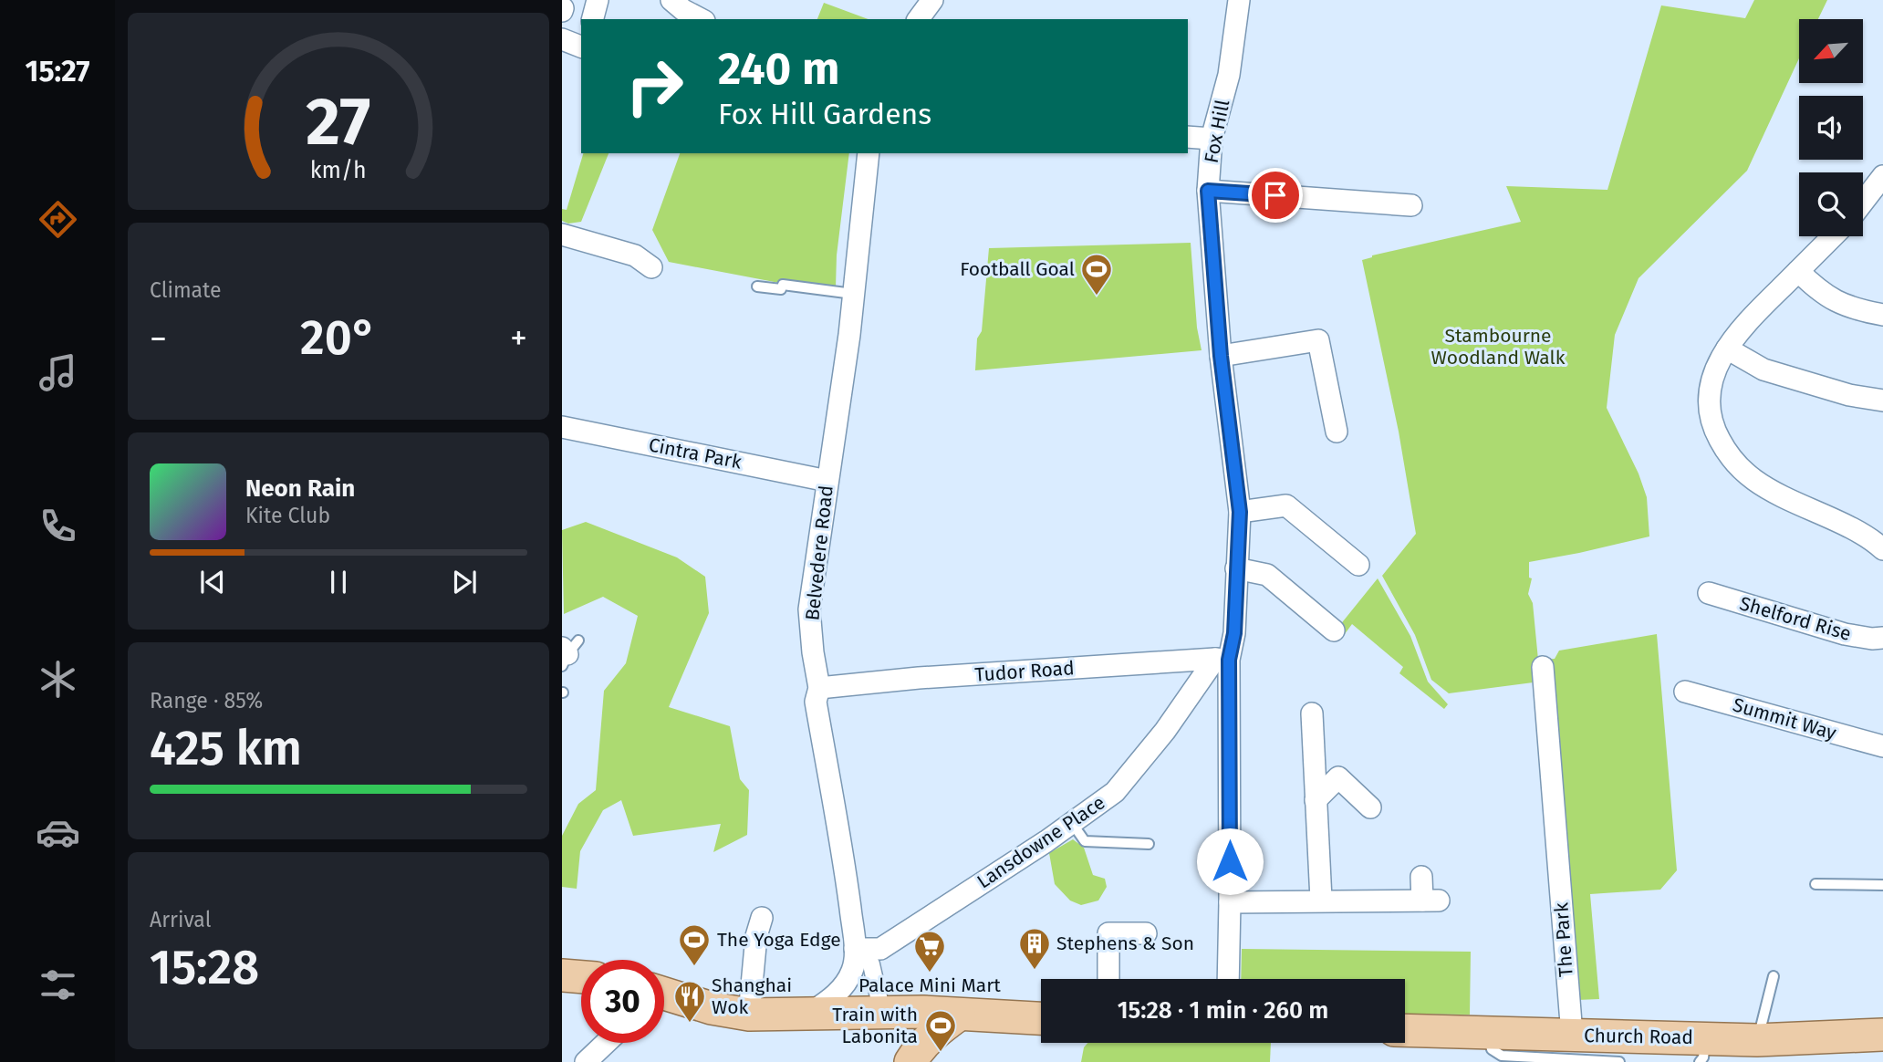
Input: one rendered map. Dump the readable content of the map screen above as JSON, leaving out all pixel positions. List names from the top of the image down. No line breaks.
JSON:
{"streets":{"main road":["Church Road"],"street":["Fox Hill","Cintra Park","Belvedere Road","Shelford Rise","Tudor Road","Summit Way","Lansdowne Place","The Park"]},"crossings":[["Fox Hill","Tudor Road"],["Fox Hill","Lansdowne Place"],["Cintra Park","Belvedere Road"],["Belvedere Road","Tudor Road"],["Belvedere Road","Lansdowne Place"],["Tudor Road","Lansdowne Place"],["The Park","Church Road"]],"parks":["Stambourne Woodland Walk"],"places":{"sports":["Football Goal","The Yoga Edge","Train with Labonita"],"building":["Stephens & Son"],"supermarket":["Palace Mini Mart"],"restaurant":["Shanghai Wok"]},"north":"bottom left","page":{"tabs":"15:27","turn":["240 m","Fox Hill Gardens"],"tile":["Climate",["Range · 85%","425 km"],["Arrival","15:28"]],"heat":["−","20°","+"],"song":["Neon Rain","Kite Club"],"limit":"30","trip":"15:28 · 1 min · 260 m","gauge":["27","km/h"]}}
